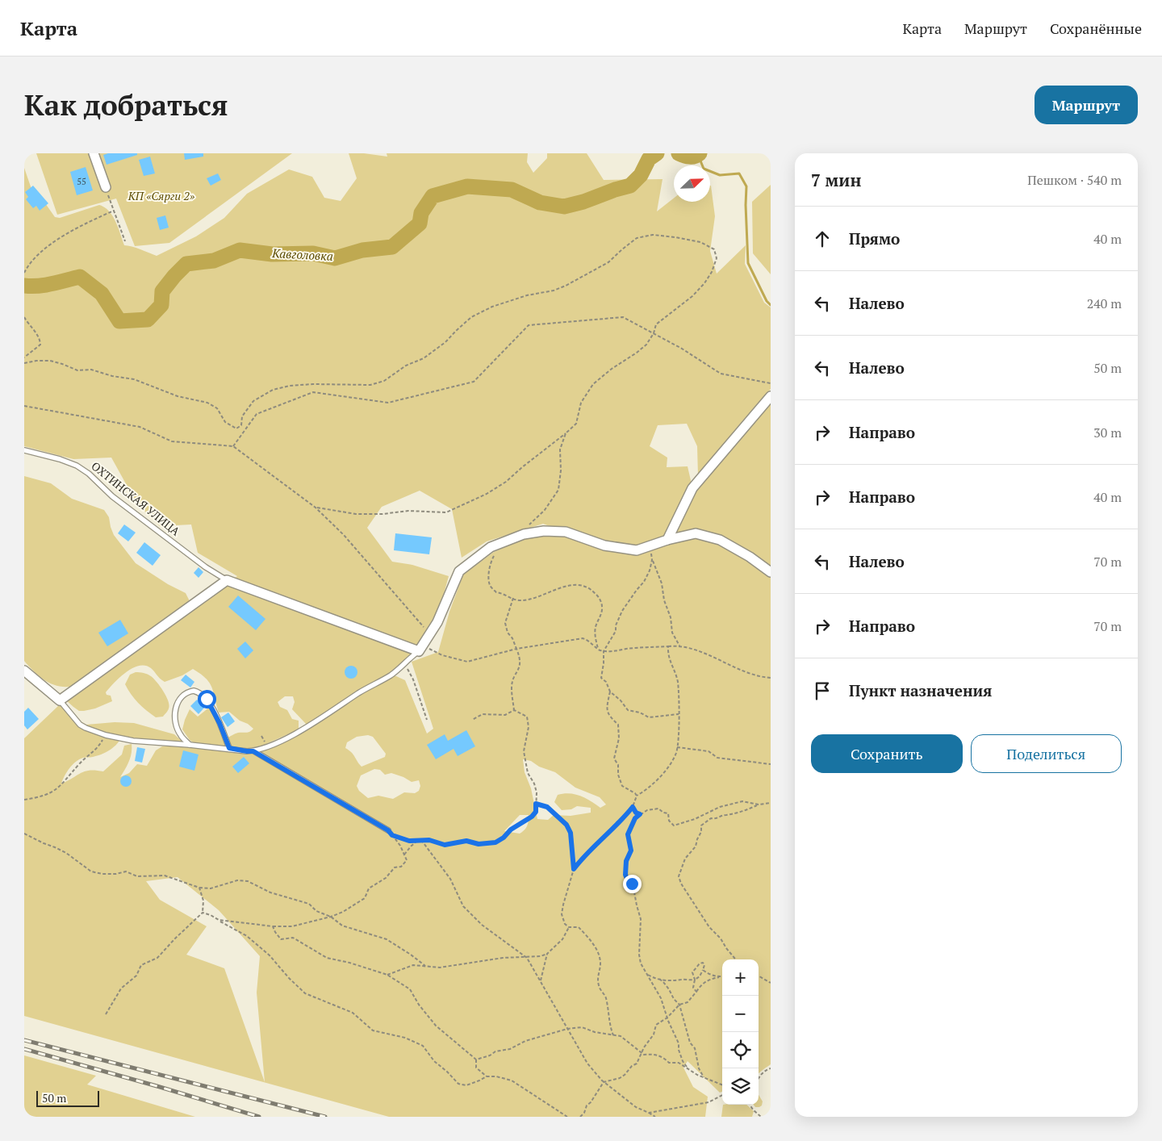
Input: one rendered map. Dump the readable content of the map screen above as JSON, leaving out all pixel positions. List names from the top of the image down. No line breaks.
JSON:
{"streets":{"lane":["ОХТИНСКАЯ УЛИЦА"]},"water":["Кавголовка"],"parks":["КП «Сярги 2»"],"house_numbers":["55"],"scale_bar":"50 m","north":"top right","page":{"header":"Карта","nav":["Карта","Маршрут","Сохранённые"],"buttons":["Маршрут",["Сохранить","Поделиться"]],"title":"Как добраться","heading":["7 мин","Пешком · 540 m"],"list":[["Прямо","40 m"],["Налево","240 m"],["Налево","50 m"],["Направо","30 m"],["Направо","40 m"],["Налево","70 m"],["Направо","70 m"],"Пункт назначения"],"map_buttons":["+","−"],"scale":"50 m"}}
